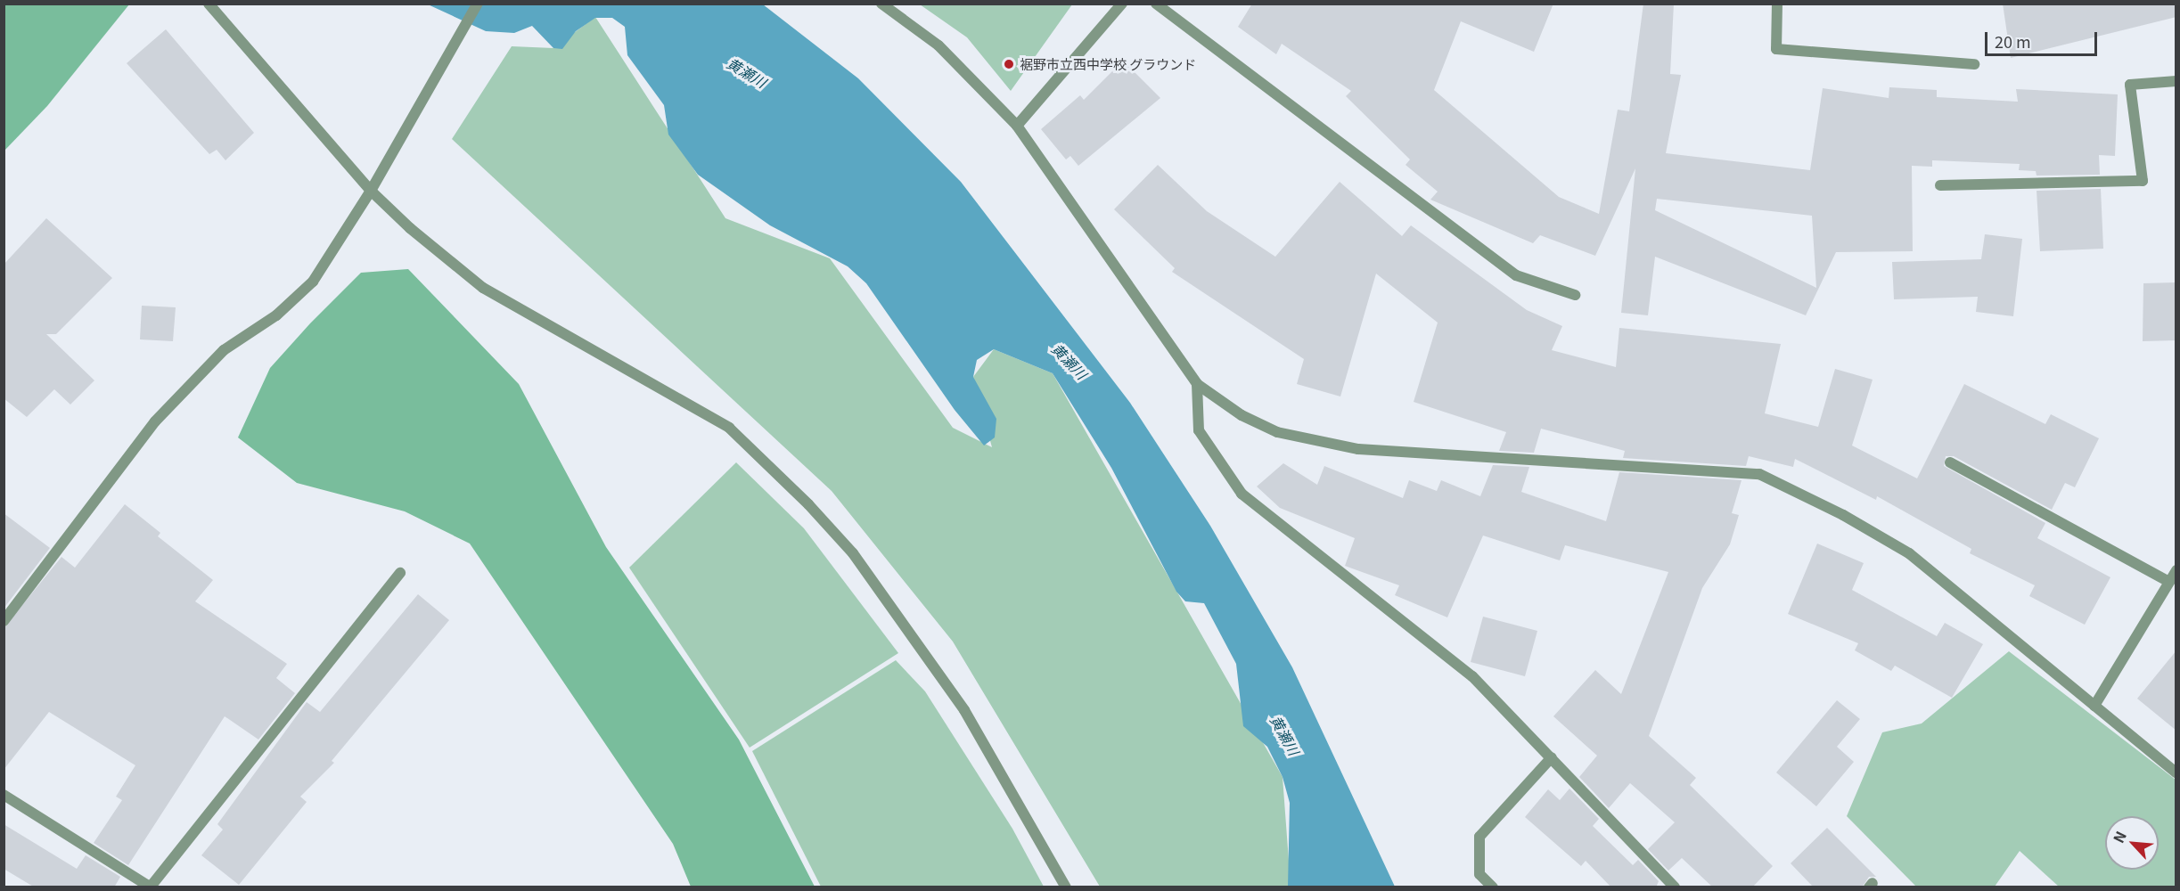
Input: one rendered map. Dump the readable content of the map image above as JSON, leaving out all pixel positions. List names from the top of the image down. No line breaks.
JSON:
{"water":["黄瀬川"],"places":["裾野市立西中学校 グラウンド"],"scale_bar":"20 m","north":"top left"}
